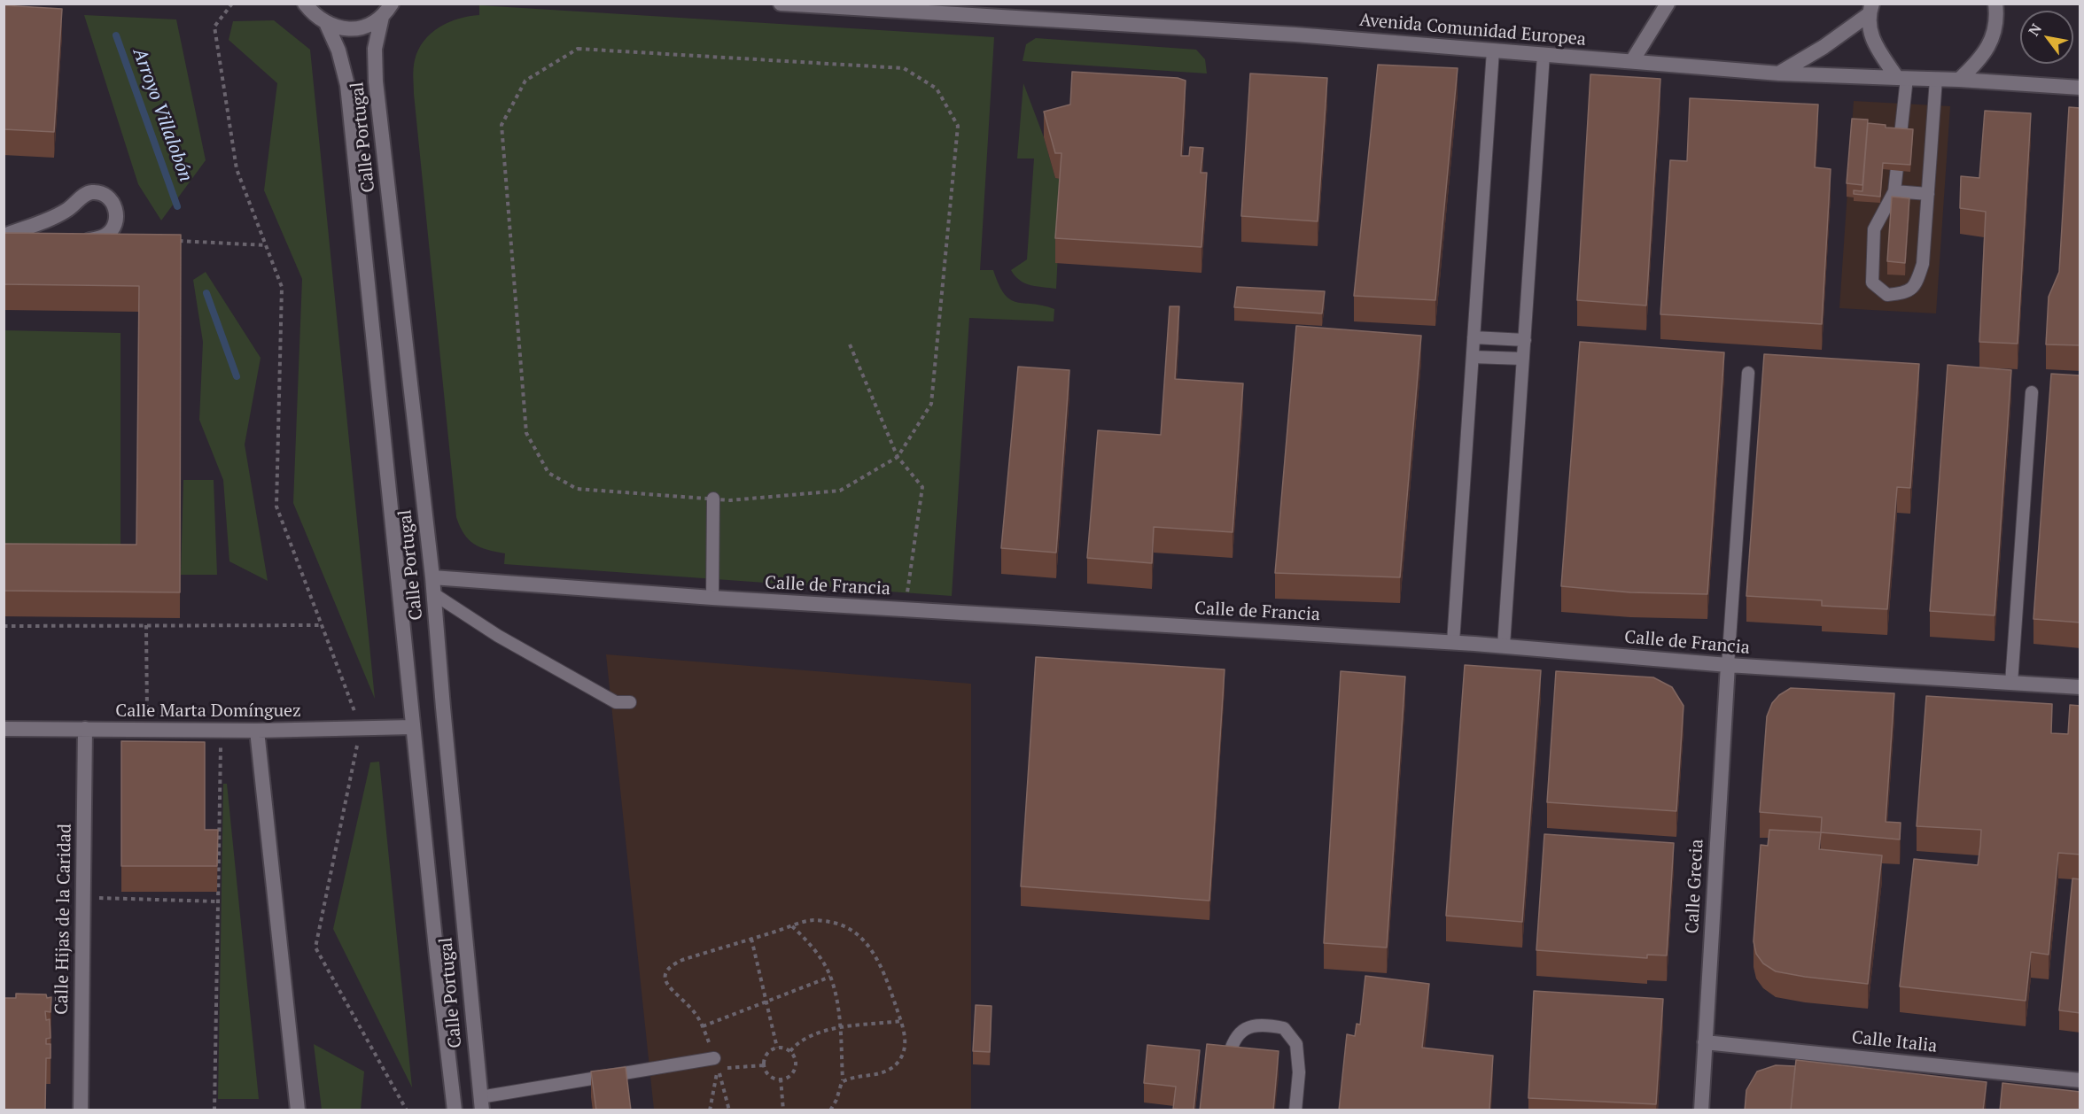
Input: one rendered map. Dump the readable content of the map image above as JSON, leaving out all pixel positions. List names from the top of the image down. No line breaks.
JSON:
{"streets":{"street":["Avenida Comunidad Europea","Calle Portugal","Calle de Francia","Calle Marta Domínguez","Calle Grecia","Calle Hijas de la Caridad","Calle Italia"]},"crossings":[["Calle Portugal","Calle de Francia"],["Calle Portugal","Calle Marta Domínguez"],["Calle de Francia","Calle Grecia"],["Calle Marta Domínguez","Calle Hijas de la Caridad"],["Calle Grecia","Calle Italia"]],"water":["Arroyo Villalobón"],"north":"top left"}
